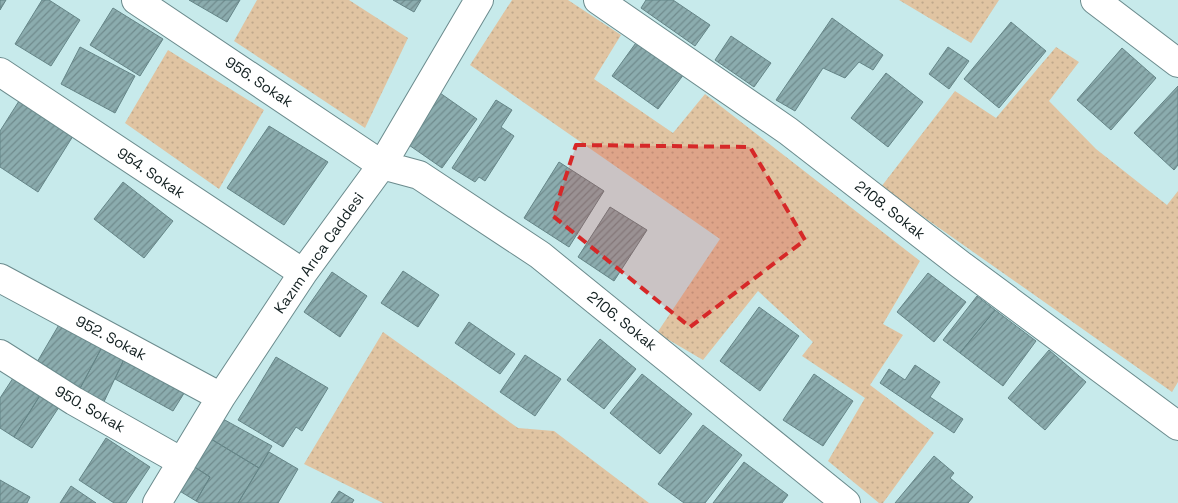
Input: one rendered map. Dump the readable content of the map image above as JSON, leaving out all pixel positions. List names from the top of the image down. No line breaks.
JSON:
{"streets":{"street":["956. Sokak","954. Sokak","2108. Sokak","Kazım Arıca Caddesi","2106. Sokak","952. Sokak","950. Sokak"]},"crossings":[["956. Sokak","Kazım Arıca Caddesi"],["956. Sokak","2106. Sokak"],["954. Sokak","Kazım Arıca Caddesi"],["Kazım Arıca Caddesi","2106. Sokak"],["Kazım Arıca Caddesi","952. Sokak"],["Kazım Arıca Caddesi","950. Sokak"]]}
